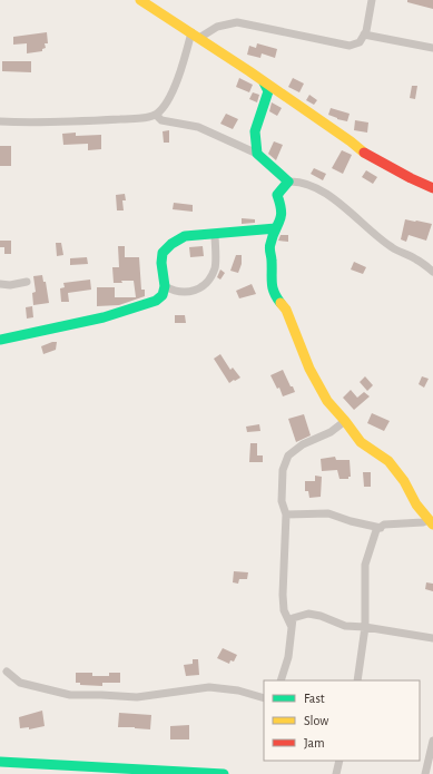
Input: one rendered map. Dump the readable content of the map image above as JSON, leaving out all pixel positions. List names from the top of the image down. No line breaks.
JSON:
{"legend":["Fast","Slow","Jam"]}
